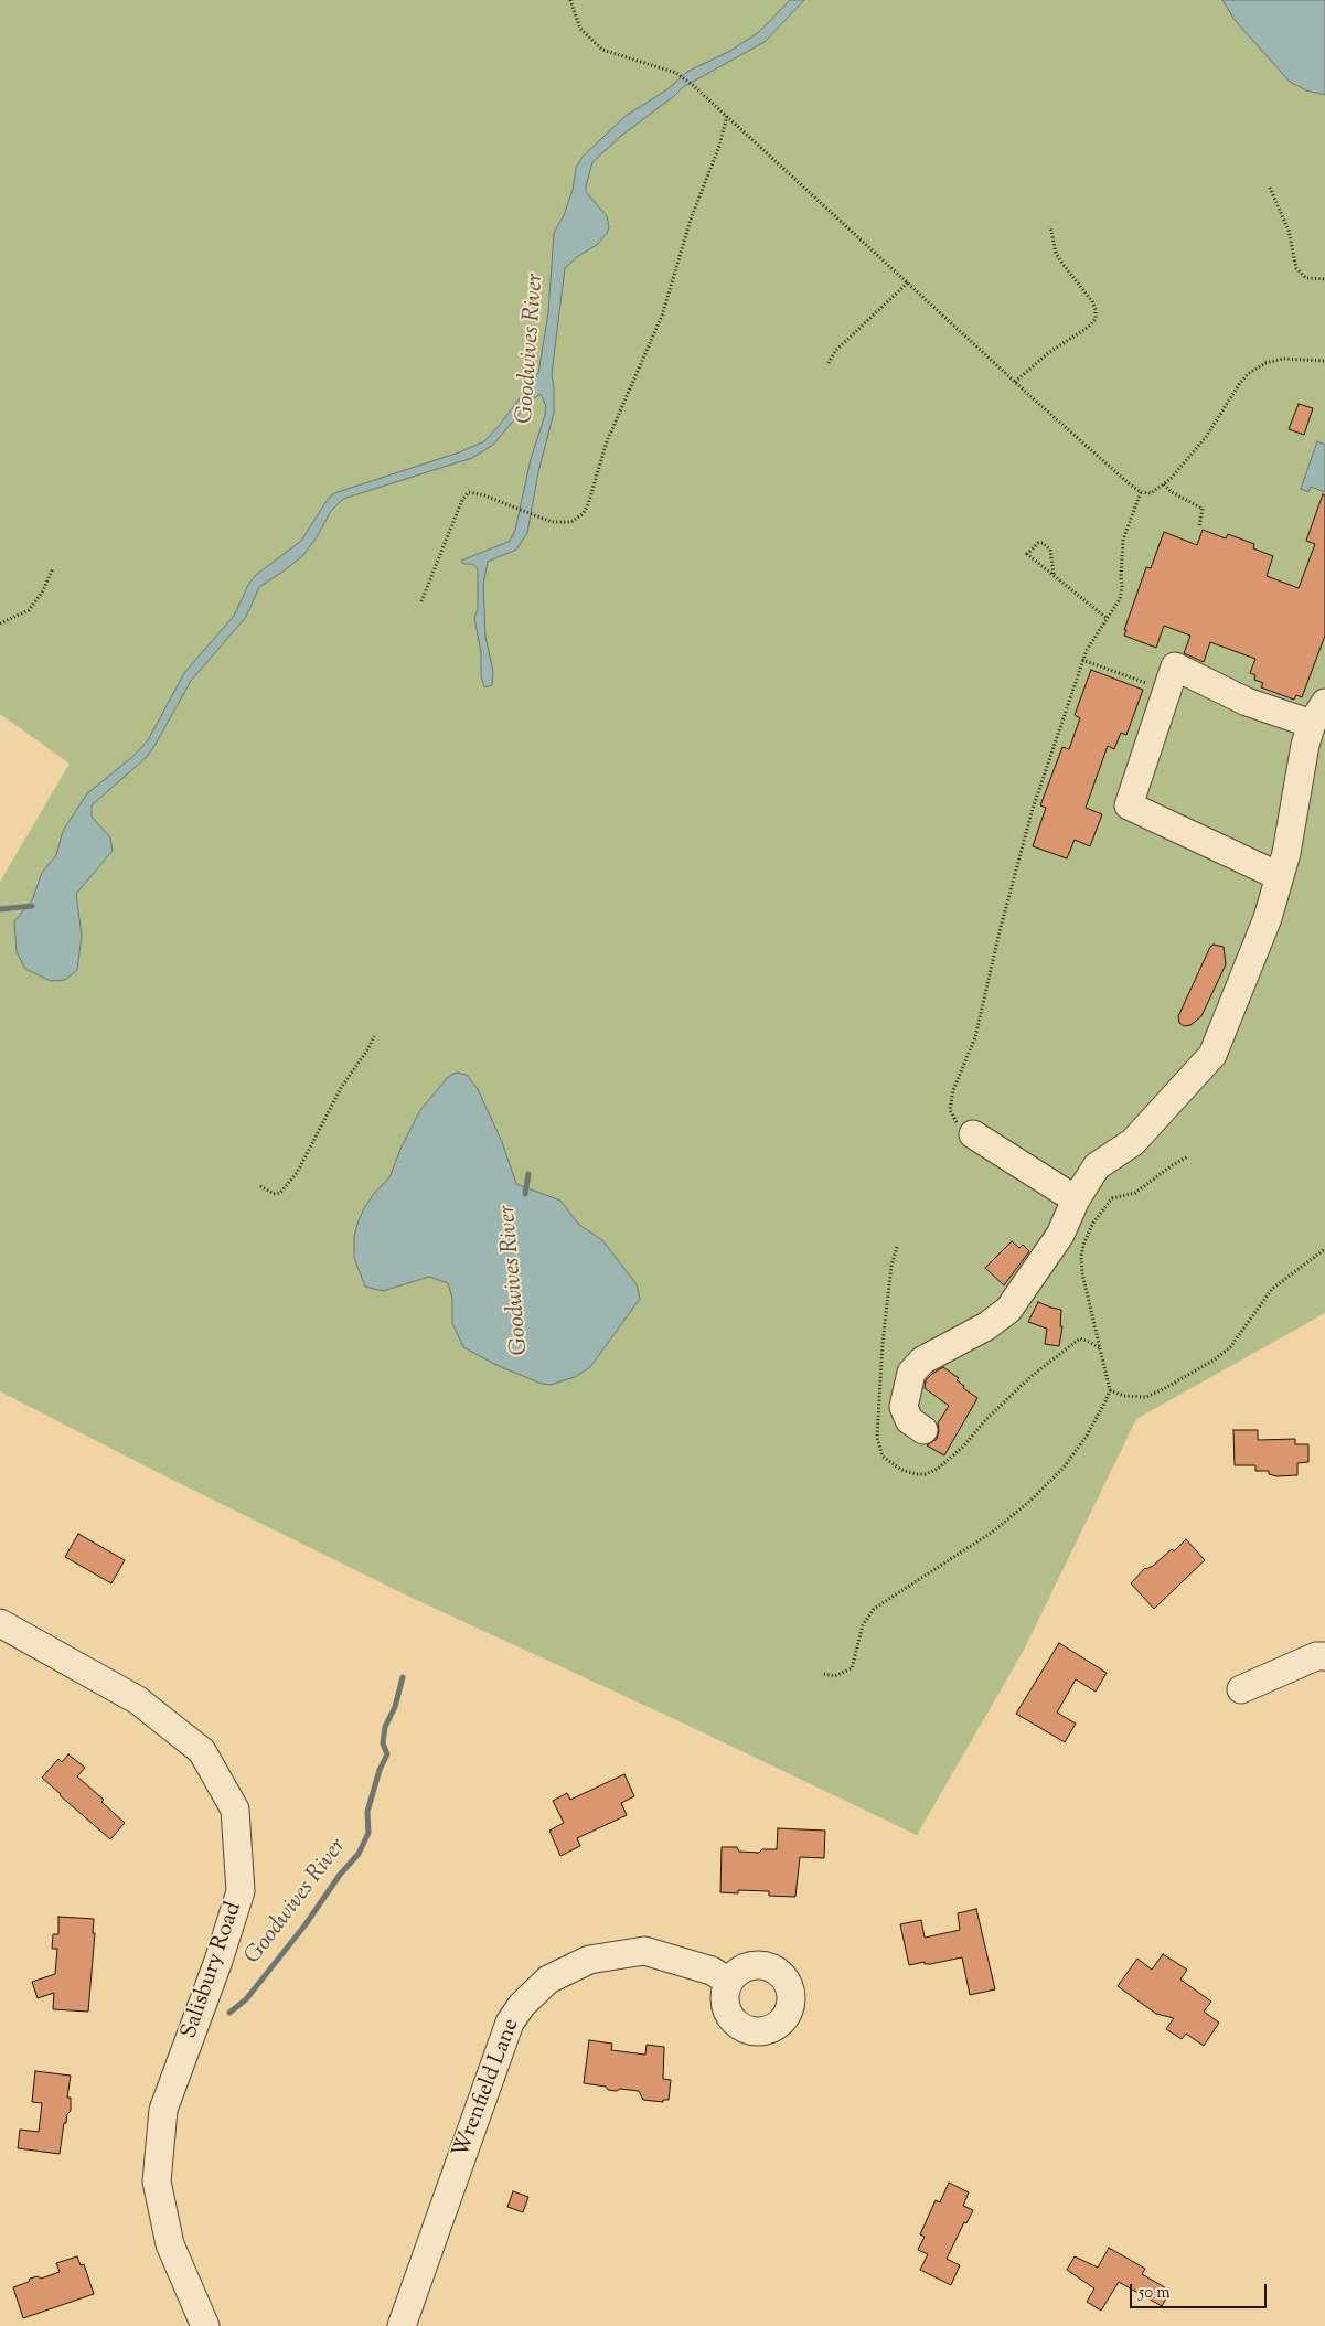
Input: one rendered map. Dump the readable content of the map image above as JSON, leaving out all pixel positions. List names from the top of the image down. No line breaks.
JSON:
{"streets":{"street":["Salisbury Road","Wrenfield Lane"]},"water":["Goodwives River"],"scale_bar":"50 m"}
